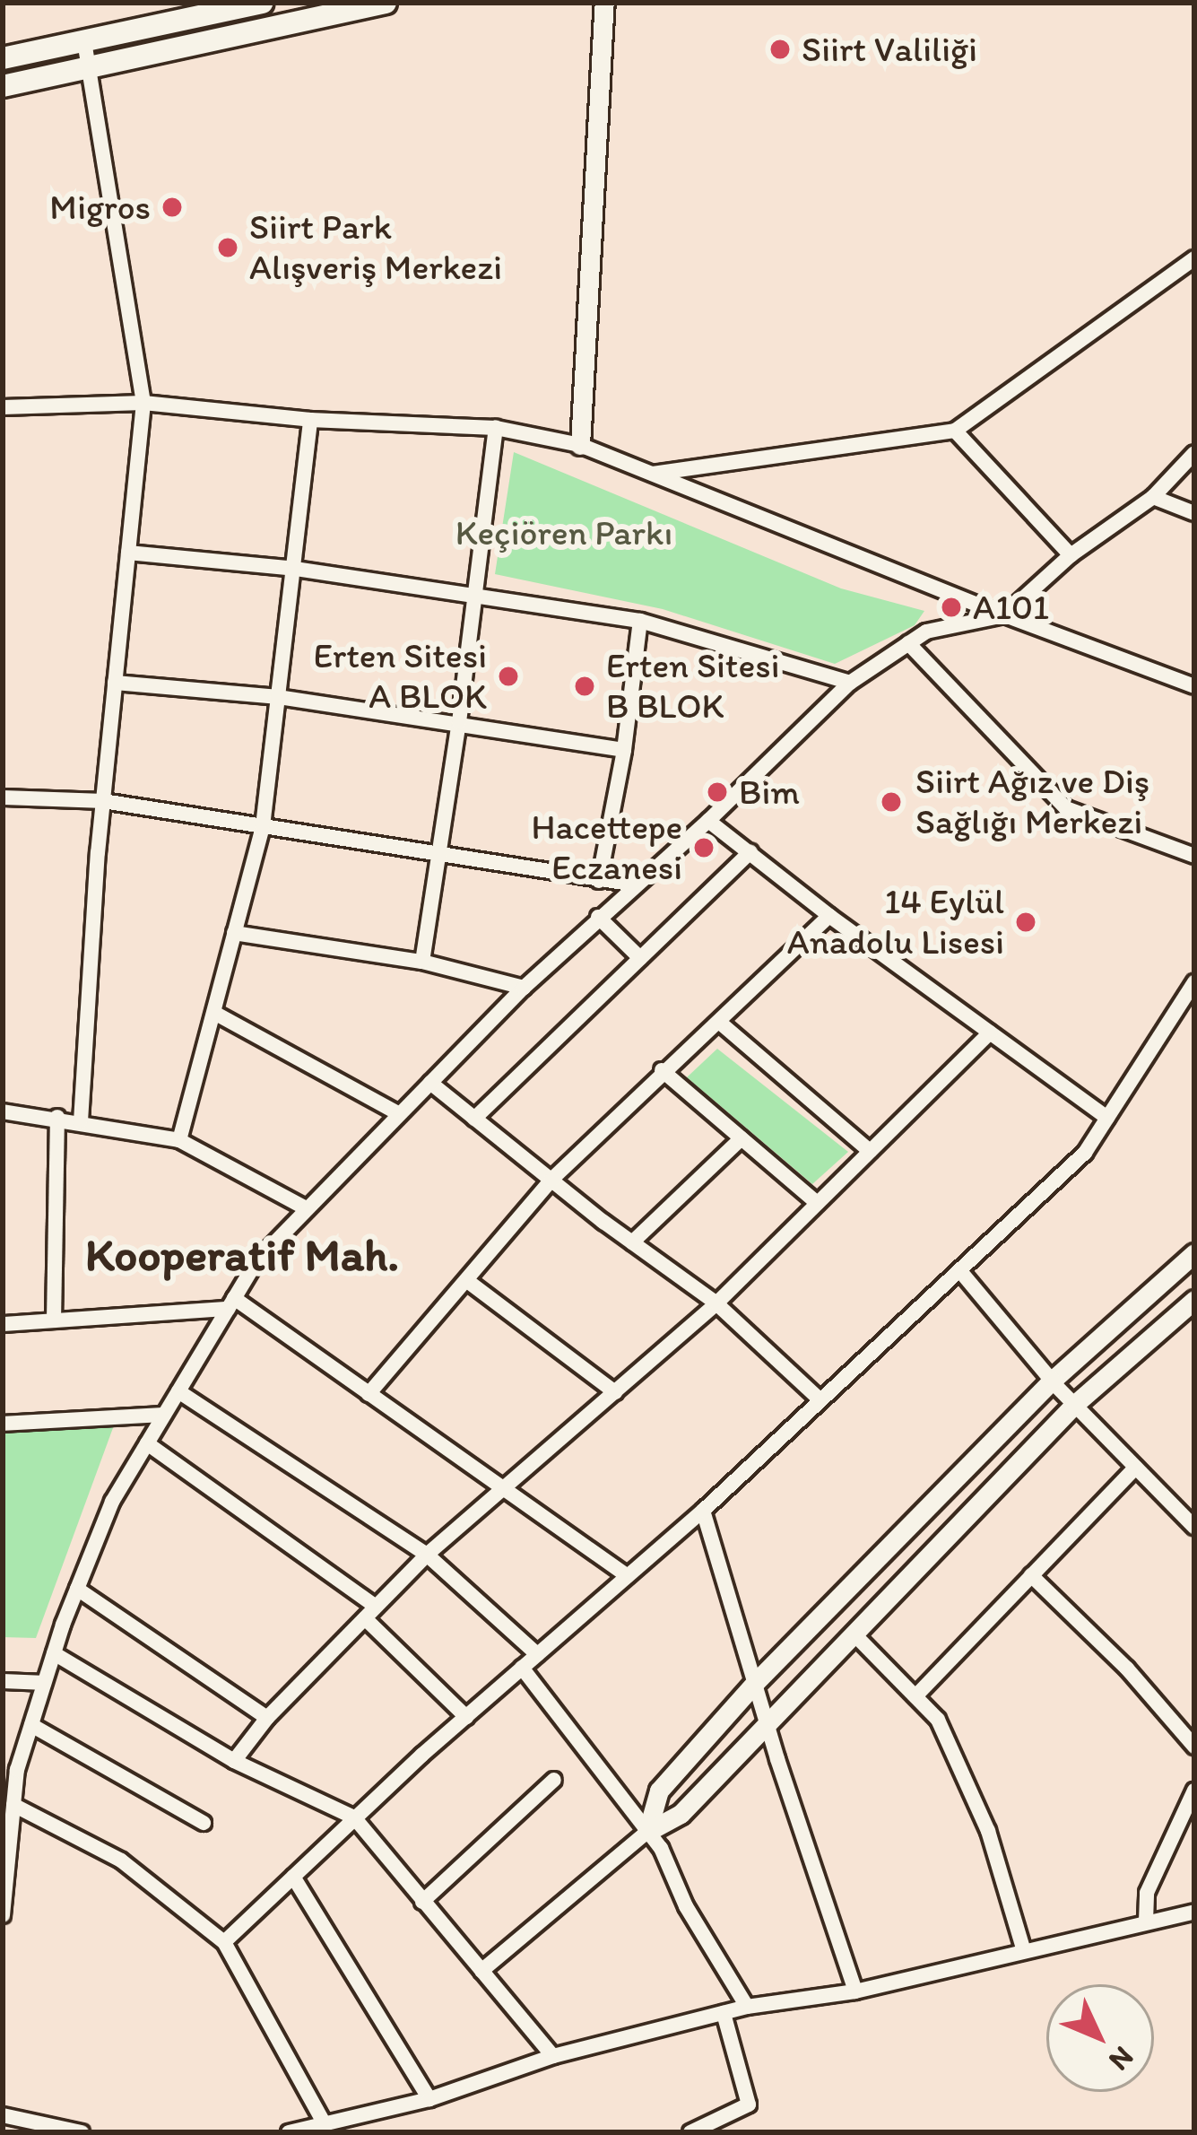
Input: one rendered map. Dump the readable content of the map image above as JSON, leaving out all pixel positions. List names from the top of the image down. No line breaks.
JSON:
{"districts":["Kooperatif Mah."],"parks":["Keçiören Parkı"],"places":["Siirt Valiliği","Migros","Siirt Park Alışveriş Merkezi","A101","Erten Sitesi A BLOK","Erten Sitesi B BLOK","Bim","Siirt Ağız ve Diş Sağlığı Merkezi","Hacettepe Eczanesi","14 Eylül Anadolu Lisesi"],"north":"bottom right"}
